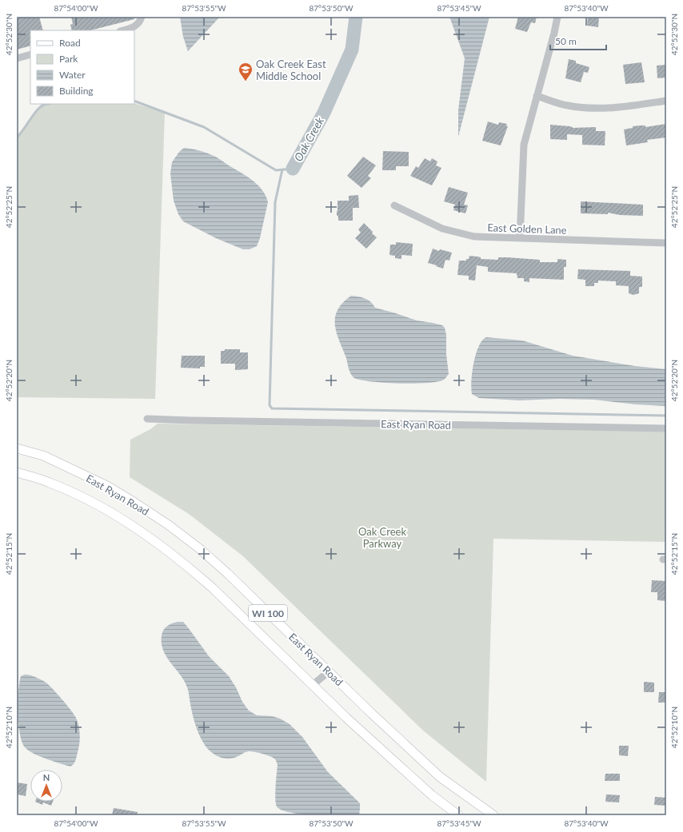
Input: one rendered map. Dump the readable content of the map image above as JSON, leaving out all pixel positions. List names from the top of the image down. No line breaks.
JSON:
{"streets":{"main road":["East Ryan Road","WI 100"],"street":["East Golden Lane"]},"water":["Oak Creek"],"parks":["Oak Creek Parkway"],"places":{"school or university":["Oak Creek East Middle School"]},"legend":["Road","Park","Water","Building"],"scale_bar":"50 m","north":"top","coordinates":["87°54'00\"W","87°53'55\"W","87°53'50\"W","87°53'45\"W","87°53'40\"W","42°52'30\"N","42°52'25\"N","42°52'20\"N","42°52'15\"N","42°52'10\"N"]}
